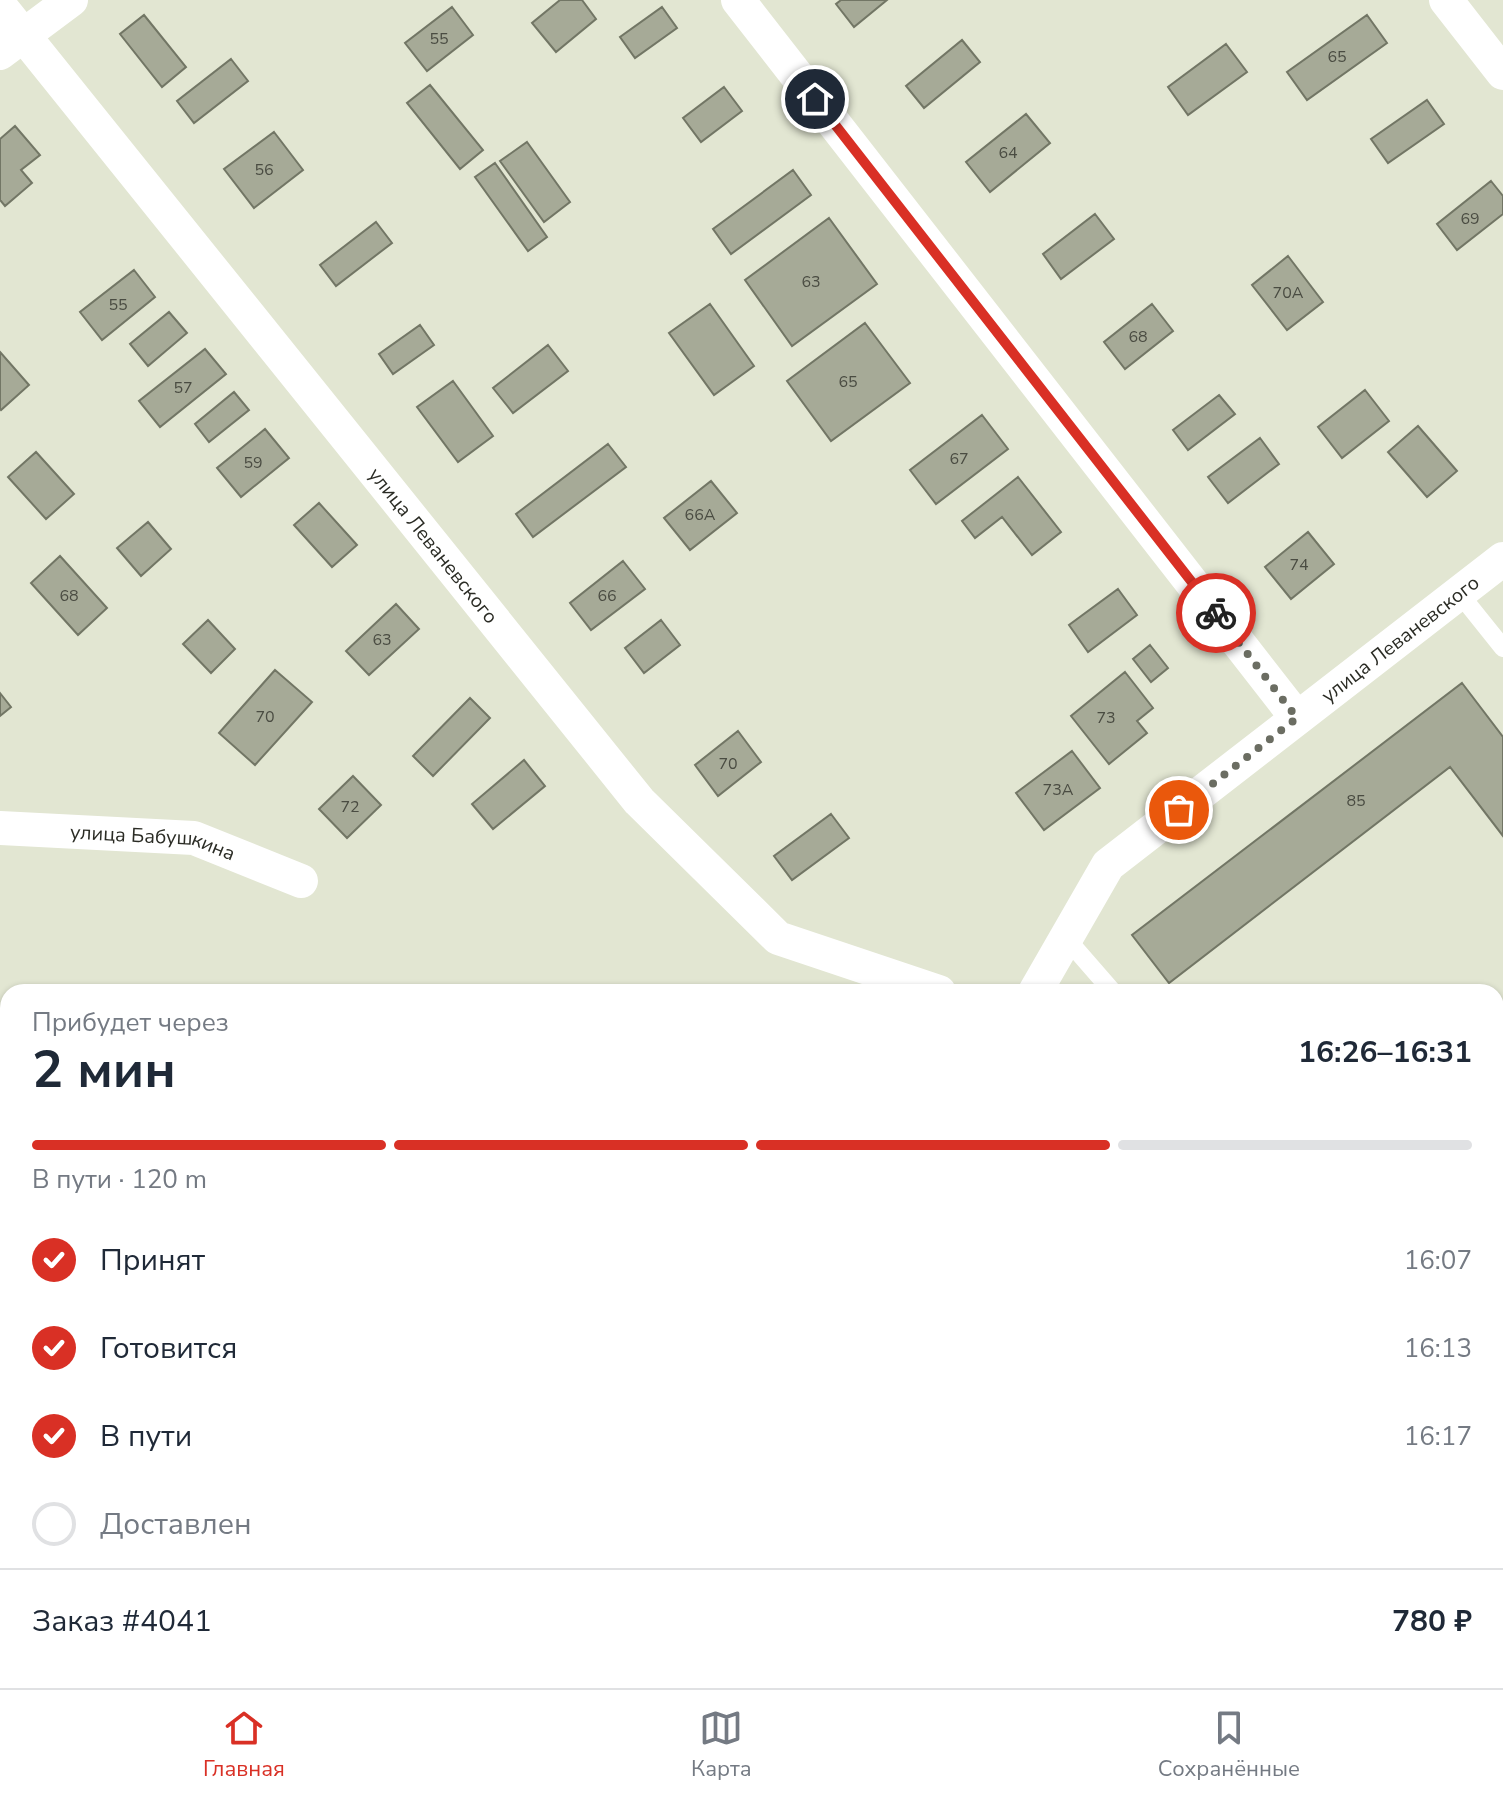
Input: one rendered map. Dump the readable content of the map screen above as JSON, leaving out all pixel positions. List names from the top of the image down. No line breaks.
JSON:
{"streets":{"street":["улица Леваневского","улица Бабушкина"]},"house_numbers":["55","65","64","56","69","63","70А","55","68","65","57","67","59","66А","74","68","66","63","70","73","70","73А","85","72"],"page":{"heading":["2 мин","Прибудет через","16:26–16:31"],"panel":["Заказ #4041","780 ₽"],"bar":"В пути · 120 m","list":[["Принят","16:07"],["Готовится","16:13"],["В пути","16:17"],"Доставлен"],"tabs":["Главная","Карта","Сохранённые"]}}
